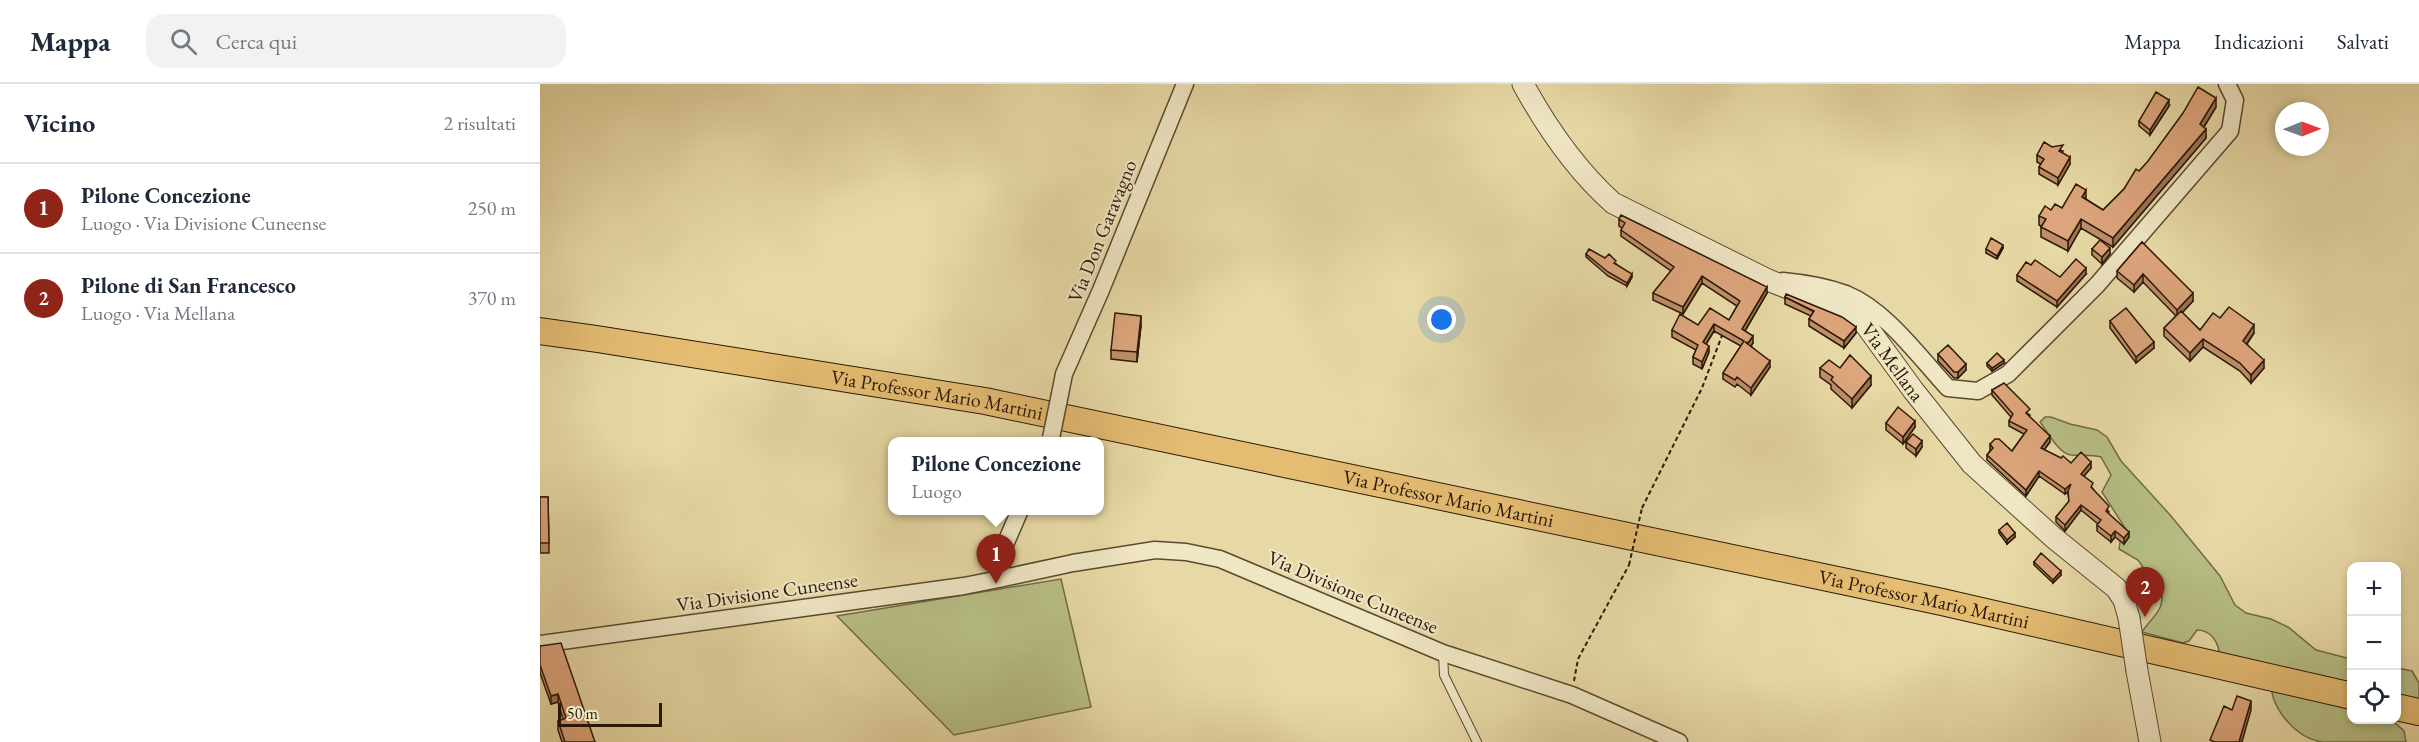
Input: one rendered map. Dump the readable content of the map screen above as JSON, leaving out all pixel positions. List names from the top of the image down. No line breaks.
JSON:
{"streets":{"main road":["Via Professor Mario Martini"],"street":["Via Don Garavagno","Via Mellana","Via Divisione Cuneense"]},"scale_bar":"50 m","north":"right","page":{"header":"Mappa","search":"Cerca qui","nav":["Mappa","Indicazioni","Salvati"],"heading":["Vicino","2 risultati"],"list":[{"mark":"1","name":"Pilone Concezione","note":"Luogo · Via Divisione Cuneense","value":"250 m"},{"mark":"2","name":"Pilone di San Francesco","note":"Luogo · Via Mellana","value":"370 m"}],"popup":["Pilone Concezione","Luogo"],"pins":["1","2"],"map_buttons":["+","−"],"scale":"50 m"}}
